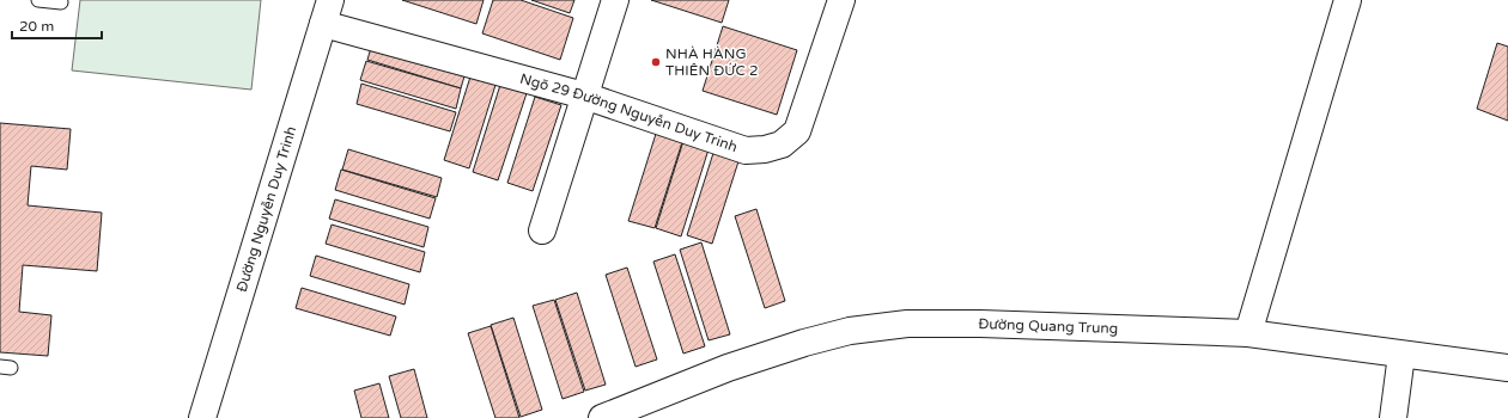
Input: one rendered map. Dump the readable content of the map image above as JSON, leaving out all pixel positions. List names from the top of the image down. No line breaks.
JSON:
{"streets":{"street":["Ngõ 29 Đường Nguyễn Duy Trinh","Đường Nguyễn Duy Trinh","Đường Quang Trung"]},"crossings":[["Ngõ 29 Đường Nguyễn Duy Trinh","Đường Nguyễn Duy Trinh"]],"places":["NHÀ HÀNG THIÊN ĐỨC 2"],"scale_bar":"20 m"}
